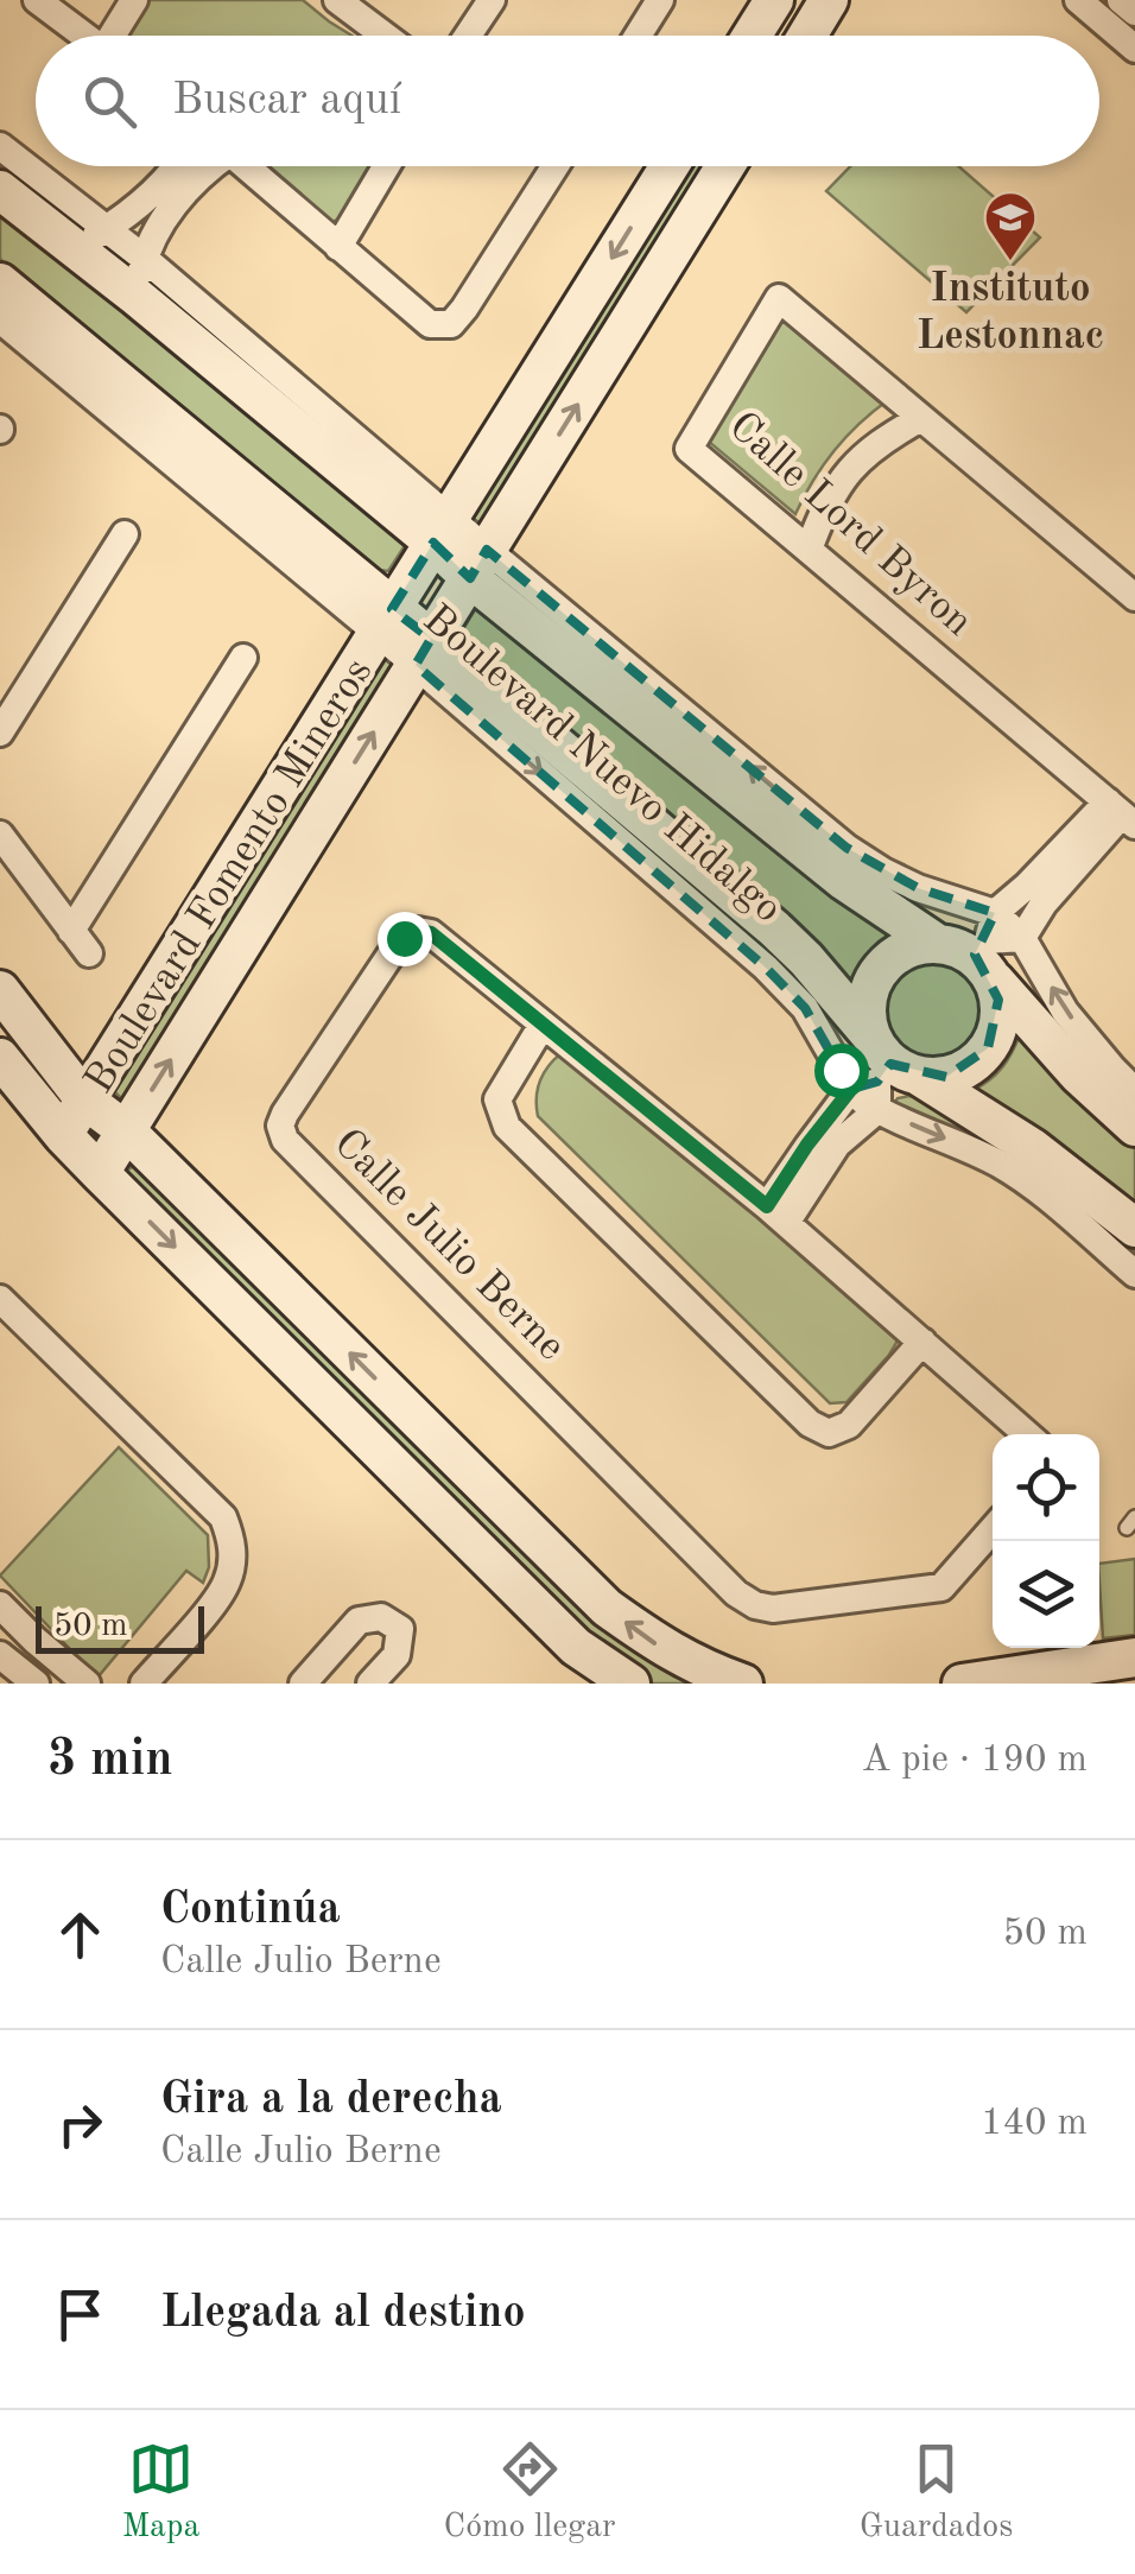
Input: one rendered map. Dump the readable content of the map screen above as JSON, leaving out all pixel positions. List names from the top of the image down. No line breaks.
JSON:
{"streets":{"street":["Calle Lord Byron","Boulevard Nuevo Hidalgo","Boulevard Fomento Mineros","Calle Julio Berne"]},"crossings":[["Calle Lord Byron","Boulevard Nuevo Hidalgo"],["Boulevard Nuevo Hidalgo","Boulevard Fomento Mineros"]],"places":{"school or university":["Instituto Lestonnac"]},"scale_bar":"50 m","page":{"search":"Buscar aquí","scale":"50 m","heading":["3 min","A pie · 190 m"],"list":[["Continúa","Calle Julio Berne","50 m"],["Gira a la derecha","Calle Julio Berne","140 m"],"Llegada al destino"],"nav":["Mapa","Cómo llegar","Guardados"]}}
